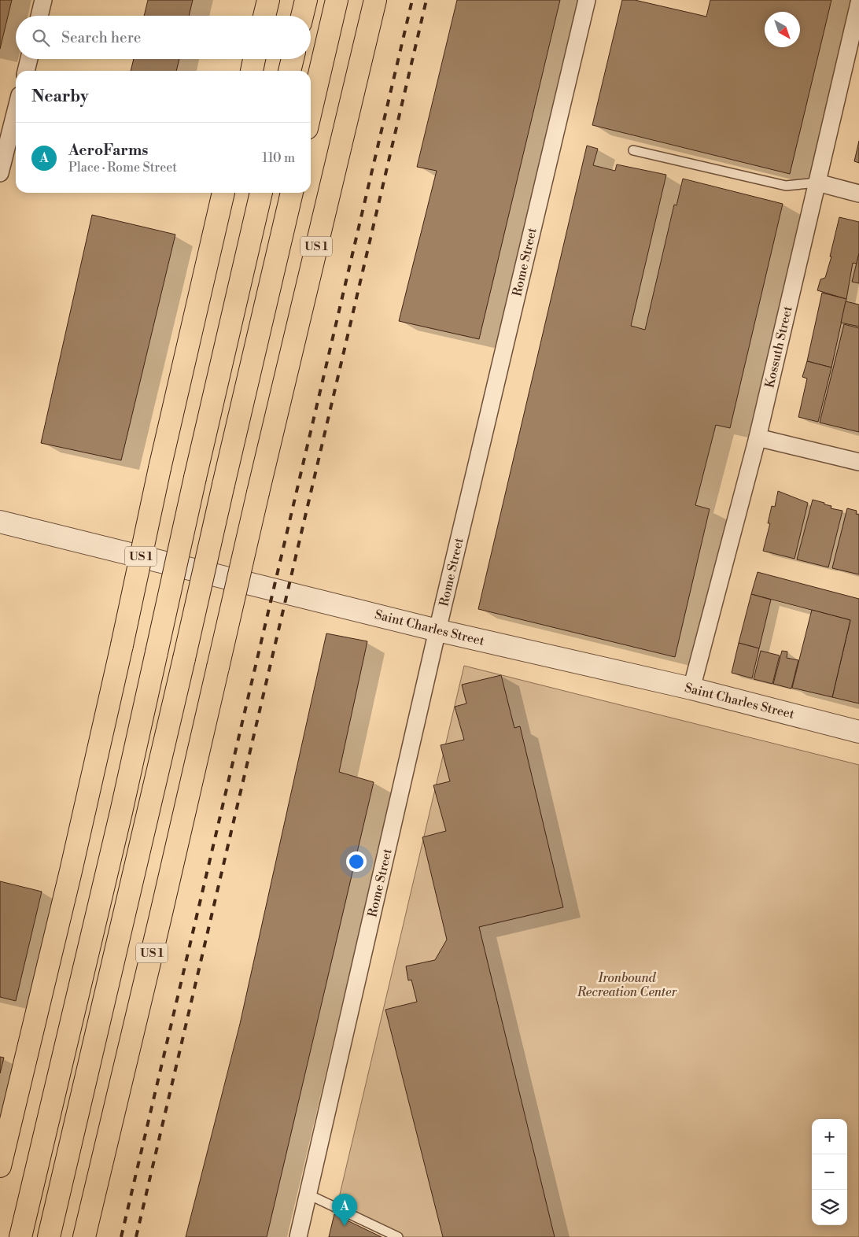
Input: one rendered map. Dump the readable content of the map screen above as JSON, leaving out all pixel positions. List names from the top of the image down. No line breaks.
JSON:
{"streets":{"highway":["US 1"],"street":["Rome Street","Kossuth Street","Saint Charles Street"]},"crossings":[["Rome Street","Saint Charles Street"],["Kossuth Street","Saint Charles Street"]],"parks":["Ironbound Recreation Center"],"north":"bottom right","page":{"search":"Search here","heading":"Nearby","list":[{"mark":"A","name":"AeroFarms","note":"Place · Rome Street","value":"110 m"}],"map_buttons":["+","−"],"pins":"A"}}
